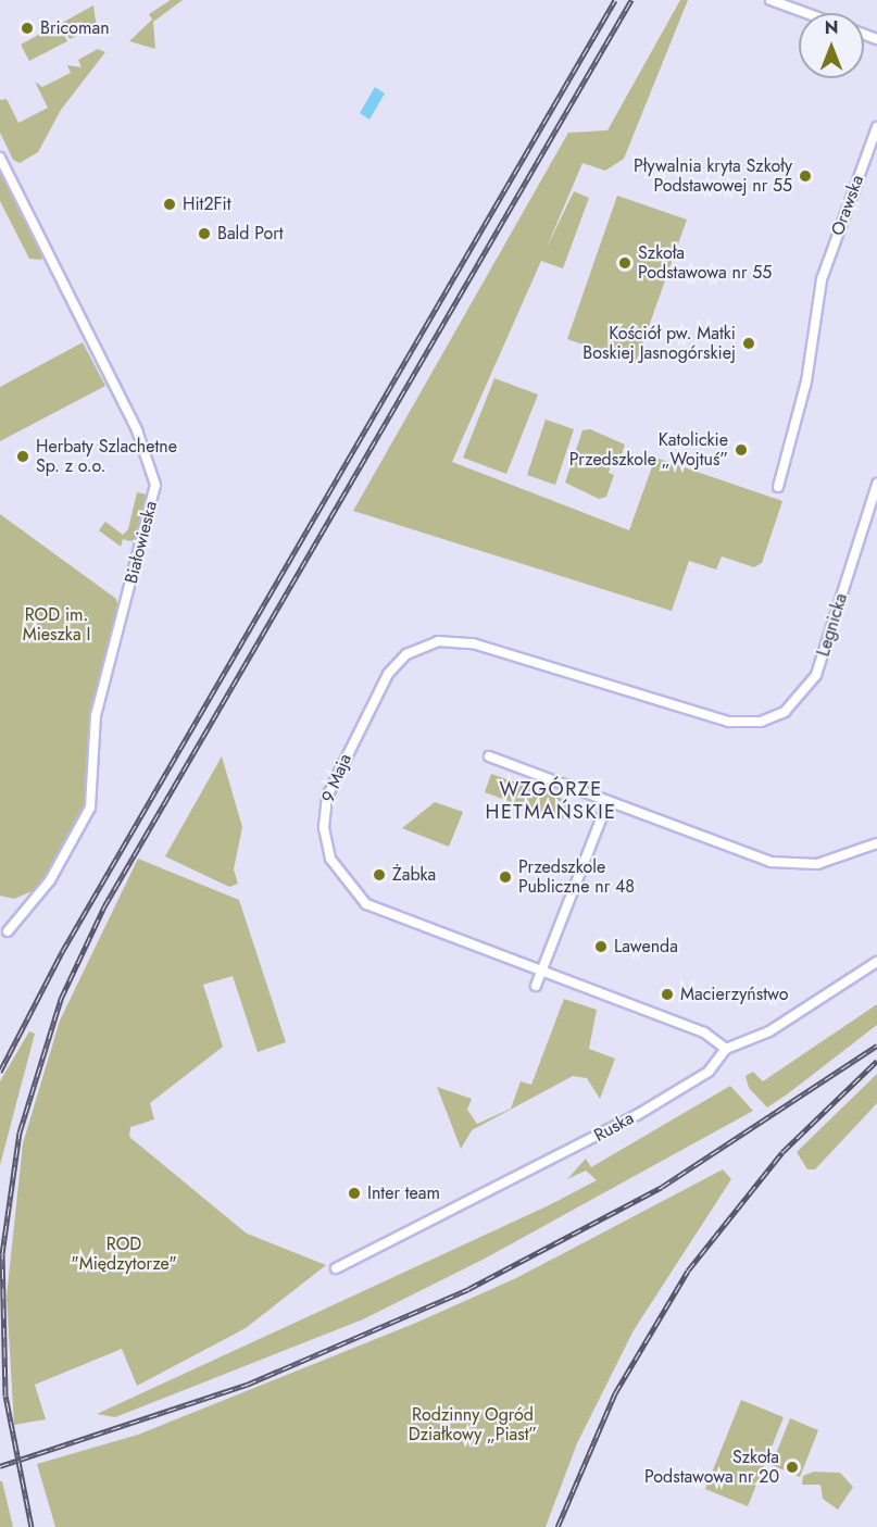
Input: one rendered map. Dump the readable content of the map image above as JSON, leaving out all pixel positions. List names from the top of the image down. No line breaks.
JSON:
{"streets":{"street":["Orawska","Białowieska","Legnicka","9 Maja","Ruska"]},"crossings":[["Legnicka","9 Maja"],["9 Maja","Ruska"]],"districts":["WZGÓRZE HETMAŃSKIE"],"parks":["ROD im. Mieszka I","ROD \"Międzytorze\"","Rodzinny Ogród Działkowy „Piast”"],"places":["Bricoman","Pływalnia kryta Szkoły Podstawowej nr 55","Hit2Fit","Bald Port","Szkoła Podstawowa nr 55","Kościół pw. Matki Boskiej Jasnogórskiej","Katolickie Przedszkole „Wojtuś”","Herbaty Szlachetne Sp. z o.o.","Żabka","Przedszkole Publiczne nr 48","Lawenda","Macierzyństwo","Inter team","Szkoła Podstawowa nr 20"],"north":"top"}
